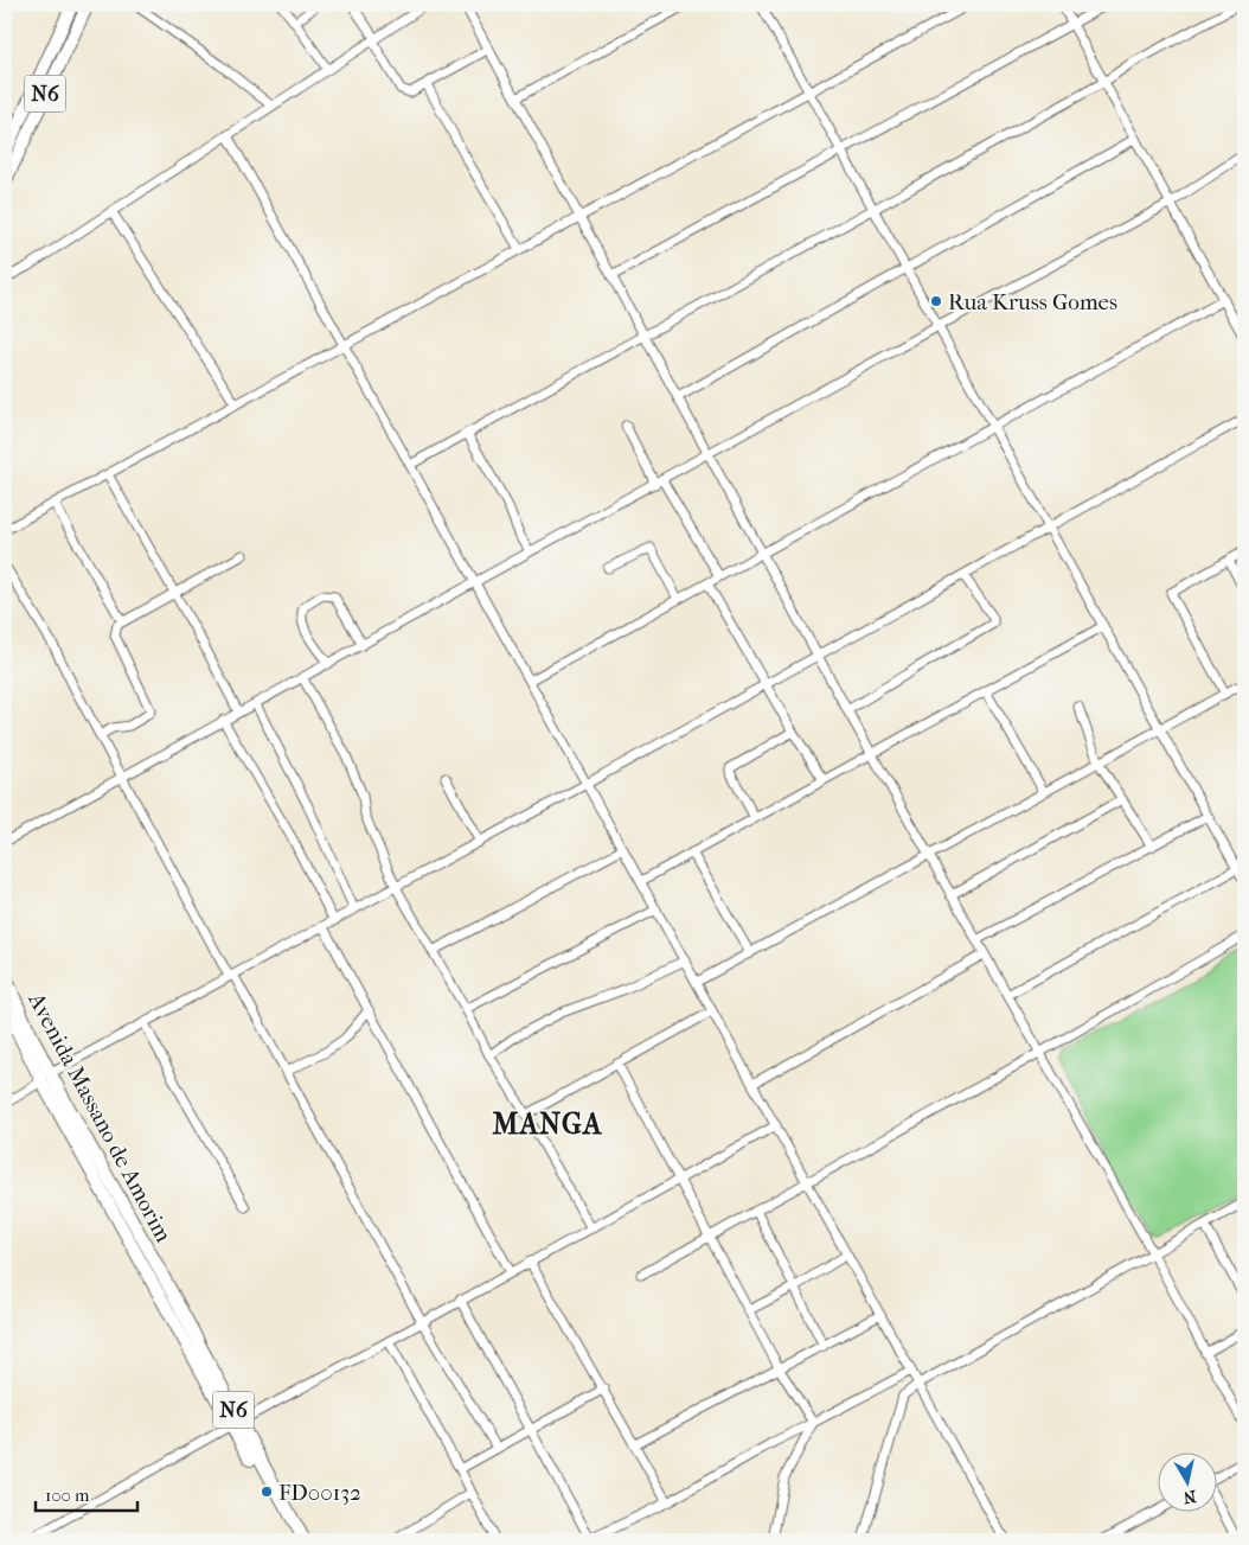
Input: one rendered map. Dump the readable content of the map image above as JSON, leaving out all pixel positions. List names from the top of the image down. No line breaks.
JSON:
{"streets":{"highway":["N6","Avenida Massano de Amorim"]},"crossings":[["N6","Avenida Massano de Amorim"]],"districts":["MANGA"],"places":["Rua Kruss Gomes","FD00132"],"scale_bar":"100 m","north":"bottom"}
